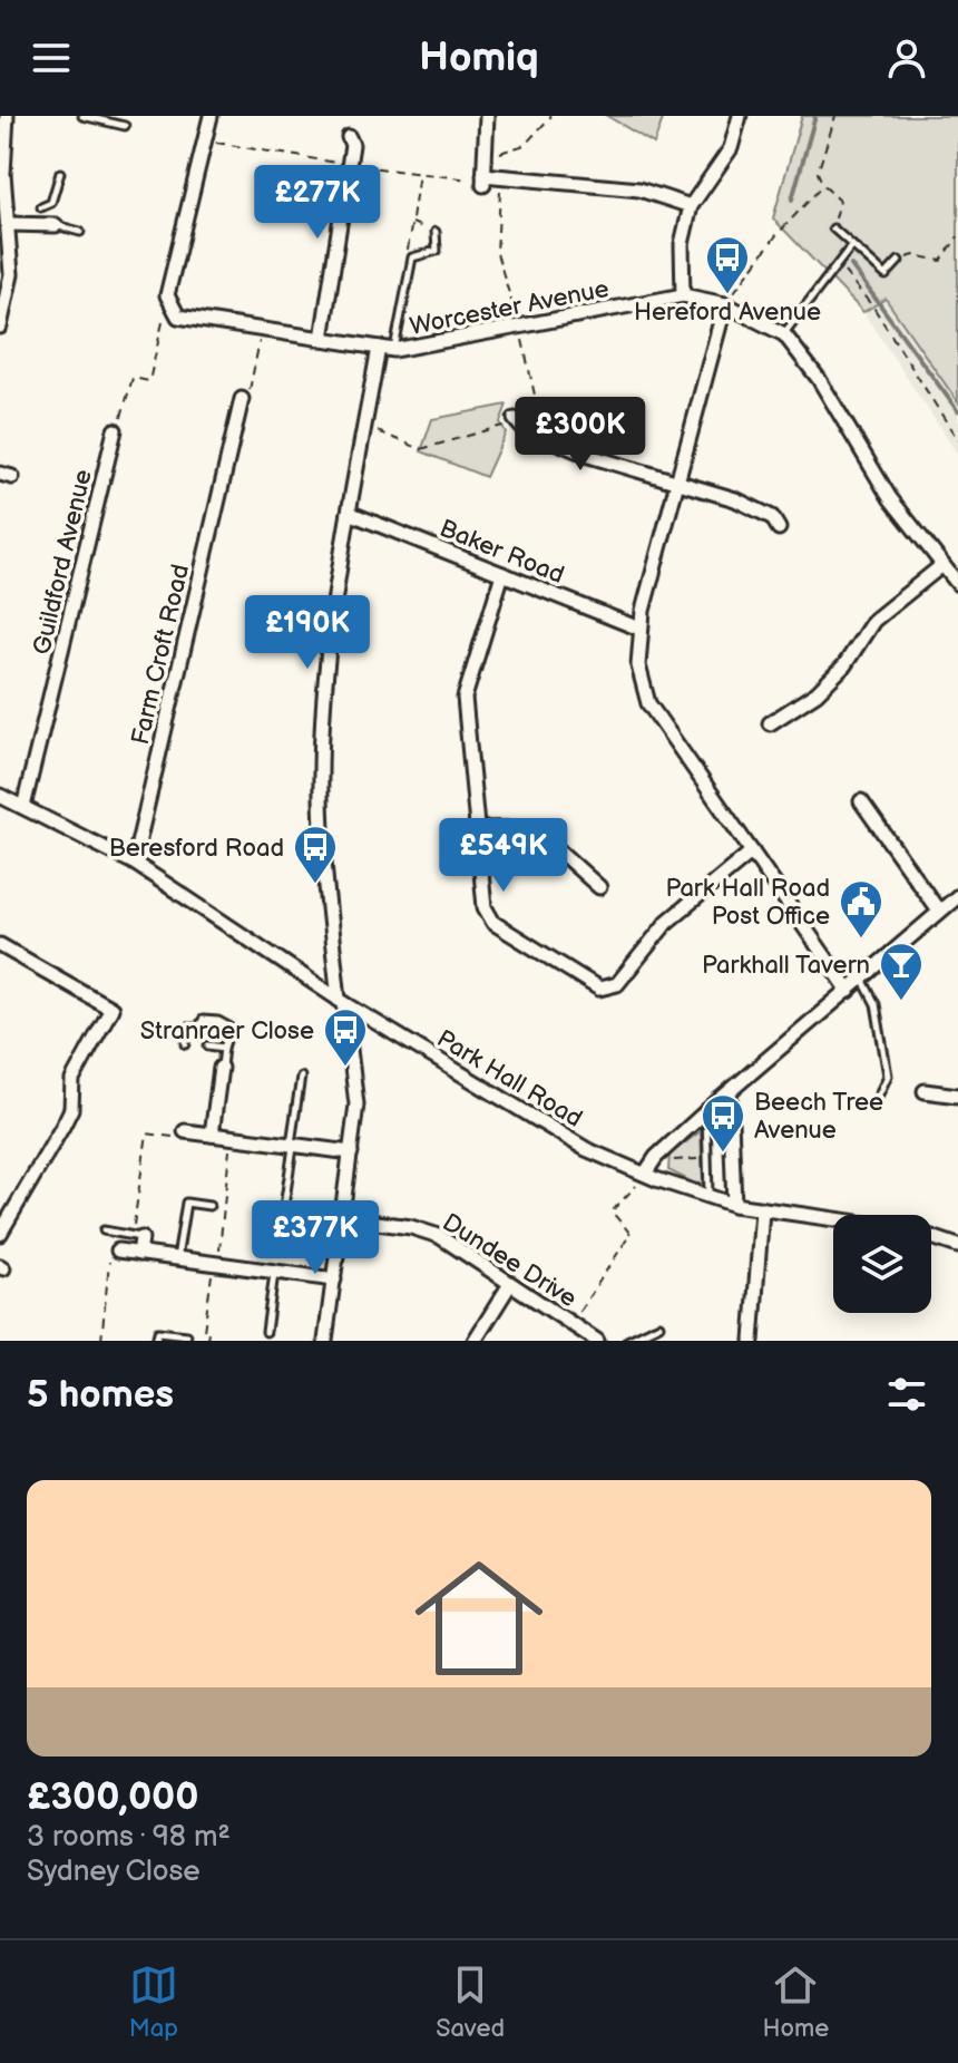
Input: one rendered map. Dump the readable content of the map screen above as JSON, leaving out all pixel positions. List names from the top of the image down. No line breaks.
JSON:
{"streets":{"street":["Worcester Avenue","Baker Road","Guildford Avenue","Farm Croft Road","Park Hall Road","Dundee Drive"]},"crossings":[["Guildford Avenue","Park Hall Road"],["Farm Croft Road","Park Hall Road"]],"places":{"bus stop":["Hereford Avenue","Beresford Road","Stranraer Close","Beech Tree Avenue"],"public building":["Park Hall Road Post Office"],"bar":["Parkhall Tavern"]},"page":{"header":"Homiq","price":["£277K","£300K","£190K","£549K","£377K"],"heading":"5 homes","list":[{"name":"£300,000","note":"3 rooms · 98 m² · Sydney Close"}],"tabs":["Map","Saved","Home"]}}
